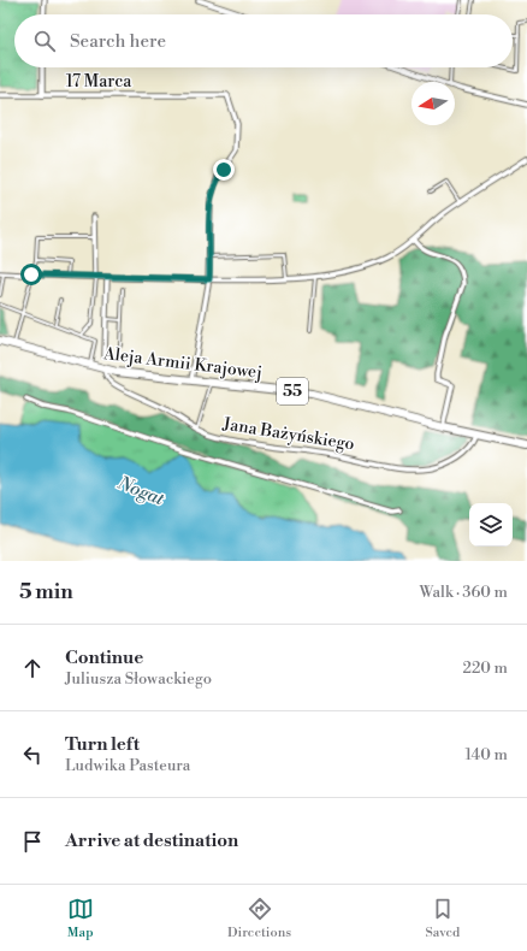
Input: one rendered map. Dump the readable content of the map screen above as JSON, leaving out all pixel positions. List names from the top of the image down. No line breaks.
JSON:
{"streets":{"main road":["Aleja Armii Krajowej","55"],"street":["17 Marca","Jana Bażyńskiego"]},"crossings":[["Aleja Armii Krajowej","55"],["Aleja Armii Krajowej","Jana Bażyńskiego"],["55","Jana Bażyńskiego"]],"water":["Nogat"],"north":"left","page":{"search":"Search here","heading":["5 min","Walk · 360 m"],"list":[["Continue","Juliusza Słowackiego","220 m"],["Turn left","Ludwika Pasteura","140 m"],"Arrive at destination"],"nav":["Map","Directions","Saved"]}}
